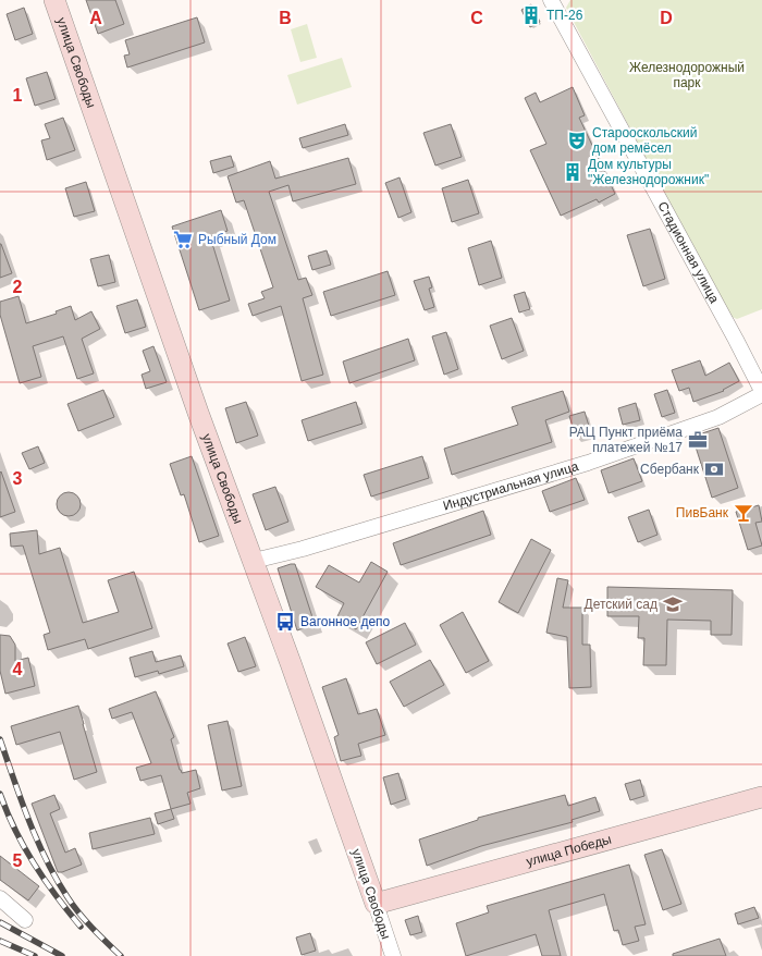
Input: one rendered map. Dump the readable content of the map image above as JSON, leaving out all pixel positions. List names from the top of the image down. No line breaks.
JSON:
{"streets":{"street":["улица Свободы","Стадионная улица","Индустриальная улица","улица Победы"]},"crossings":[["улица Свободы","Индустриальная улица"],["улица Свободы","улица Победы"],["Стадионная улица","Индустриальная улица"]],"parks":["Железнодорожный парк"],"places":{"building":["ТП-26","Дом культуры \"Железнодорожник\""],"theatre":["Старооскольский дом ремёсел"],"supermarket":["Рыбный Дом"],"office":["РАЦ Пункт приёма платежей №17"],"bank":["Сбербанк"],"bar":["ПивБанк"],"school or university":["Детский сад"],"bus stop":["Вагонное депо"]},"grid":{"columns":["A","B","C","D"],"rows":["1","2","3","4","5"]}}
